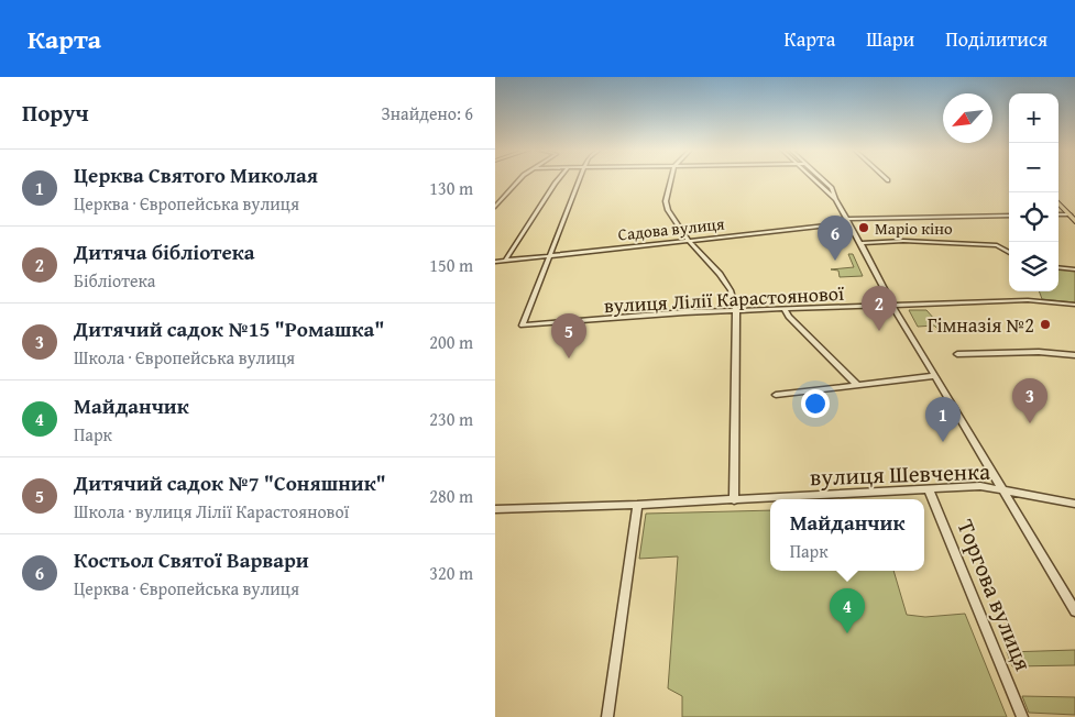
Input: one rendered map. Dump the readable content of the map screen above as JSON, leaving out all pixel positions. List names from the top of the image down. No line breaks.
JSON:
{"streets":{"street":["Садова вулиця","вулиця Лілії Карастоянової","вулиця Шевченка","Торгова вулиця"]},"crossings":[["Садова вулиця","вулиця Лілії Карастоянової"],["вулиця Шевченка","Торгова вулиця"]],"places":["Маріо кіно","Гімназія №2"],"north":"bottom left","page":{"header":"Карта","nav":["Карта","Шари","Поділитися"],"heading":["Поруч","Знайдено: 6"],"map_buttons":["+","−"],"list":[{"mark":"1","name":"Церква Святого Миколая","note":"Церква · Європейська вулиця","value":"130 m"},{"mark":"2","name":"Дитяча бібліотека","note":"Бібліотека","value":"150 m"},{"mark":"3","name":"Дитячий садок №15 \"Ромашка\"","note":"Школа · Європейська вулиця","value":"200 m"},{"mark":"4","name":"Майданчик","note":"Парк","value":"230 m"},{"mark":"5","name":"Дитячий садок №7 \"Соняшник\"","note":"Школа · вулиця Лілії Карастоянової","value":"280 m"},{"mark":"6","name":"Костьол Святої Варвари","note":"Церква · Європейська вулиця","value":"320 m"}],"pins":["6","2","5","3","1","4"],"popup":["Майданчик","Парк"]}}
